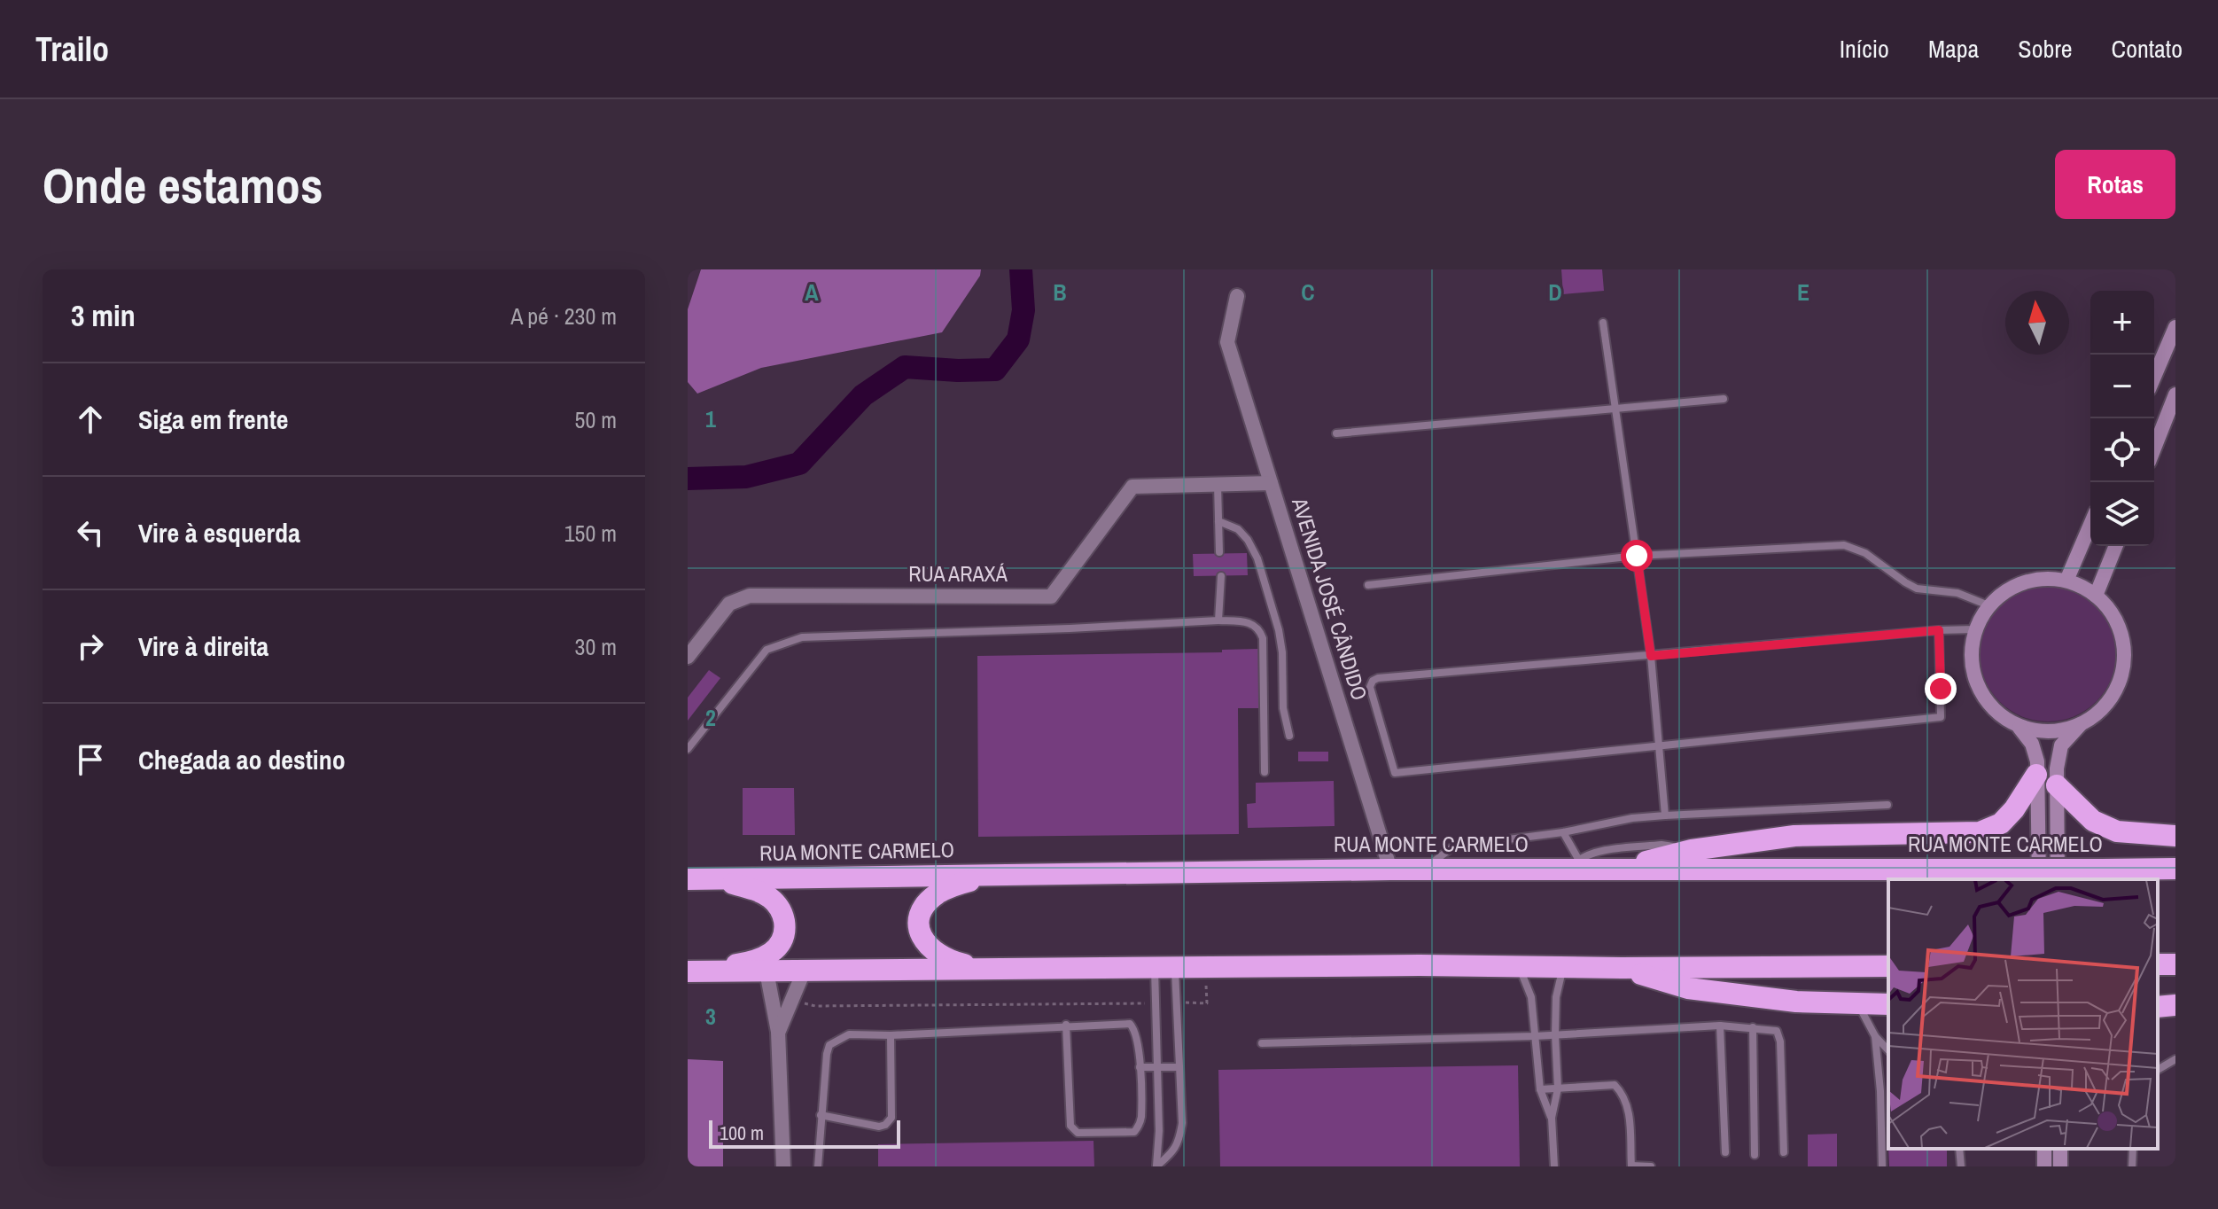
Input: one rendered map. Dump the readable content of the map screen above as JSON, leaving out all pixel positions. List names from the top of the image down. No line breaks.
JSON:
{"streets":{"highway":["RUA MONTE CARMELO"],"street":["RUA ARAXÁ","AVENIDA JOSÉ CÂNDIDO"]},"crossings":[["AVENIDA JOSÉ CÂNDIDO","RUA MONTE CARMELO"]],"scale_bar":"100 m","north":"top","page":{"header":"Trailo","nav":["Início","Mapa","Sobre","Contato"],"buttons":"Rotas","title":"Onde estamos","heading":["3 min","A pé · 230 m"],"map_buttons":["+","−"],"list":[["Siga em frente","50 m"],["Vire à esquerda","150 m"],["Vire à direita","30 m"],"Chegada ao destino"],"scale":"100 m"},"grid":{"columns":["A","B","C","D","E"],"rows":["1","2","3"]}}
